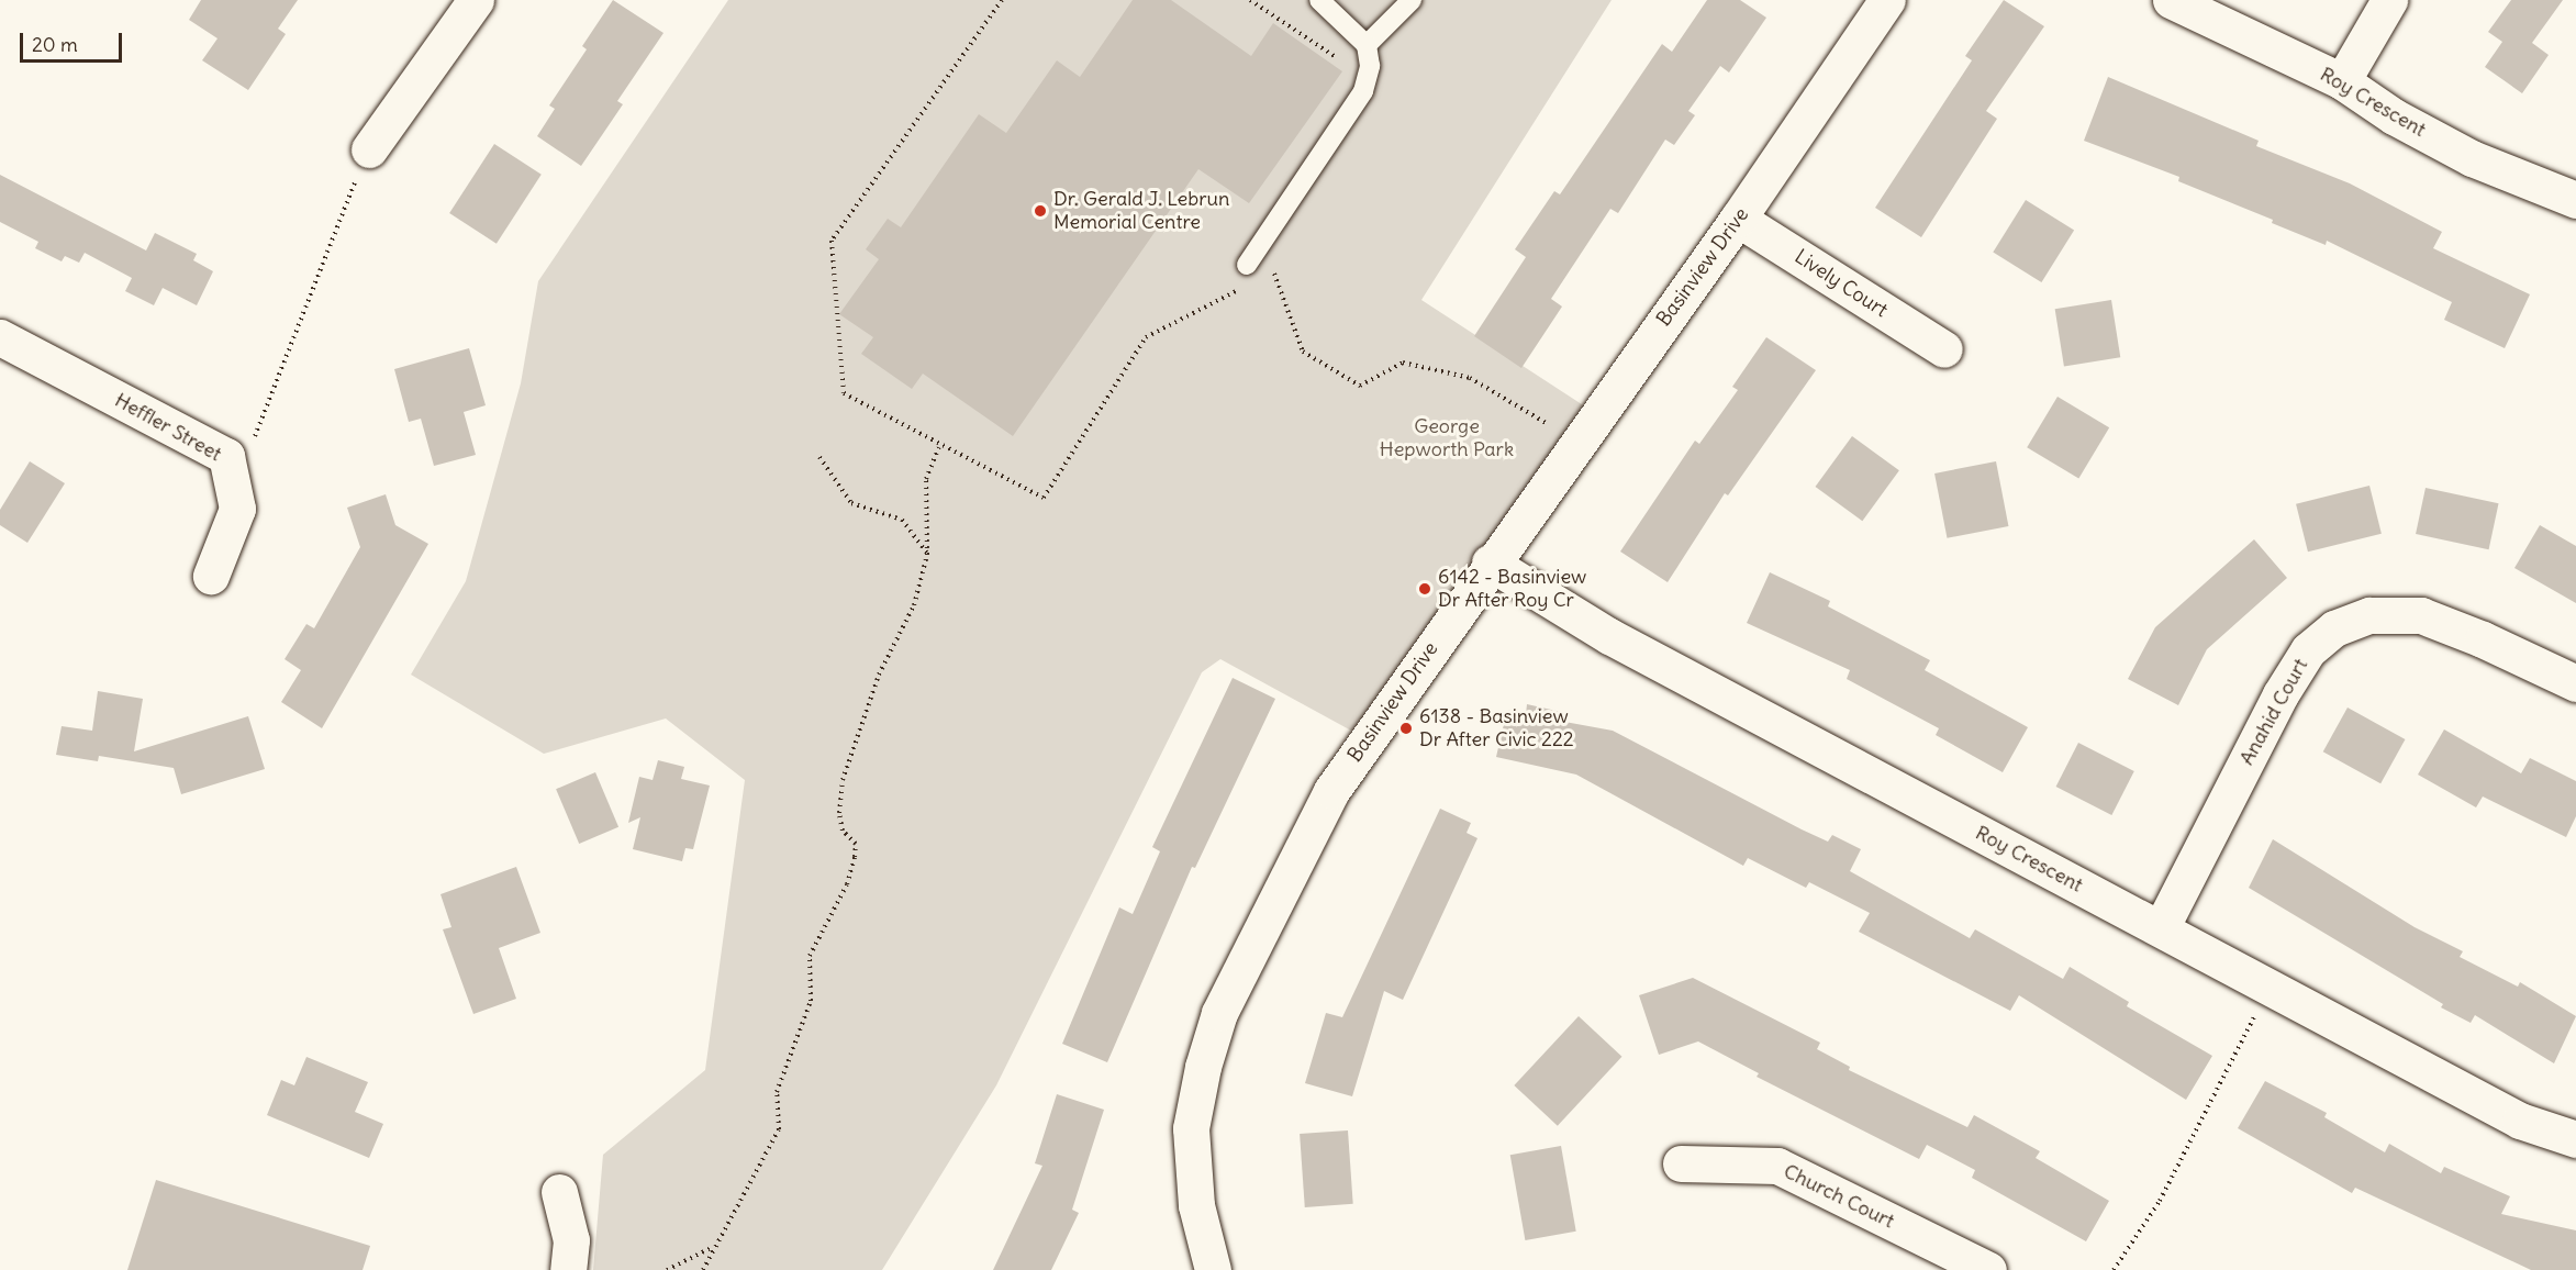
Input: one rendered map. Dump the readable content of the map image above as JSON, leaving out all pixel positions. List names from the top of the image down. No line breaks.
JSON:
{"streets":{"street":["Roy Crescent","Basinview Drive","Lively Court","Heffler Street","Anahid Court","Church Court"]},"crossings":[["Roy Crescent","Basinview Drive"],["Roy Crescent","Anahid Court"],["Basinview Drive","Lively Court"]],"parks":["George Hepworth Park"],"places":["Dr. Gerald J. Lebrun Memorial Centre","6142 - Basinview Dr After Roy Cr","6138 - Basinview Dr After Civic 222"],"scale_bar":"20 m"}
